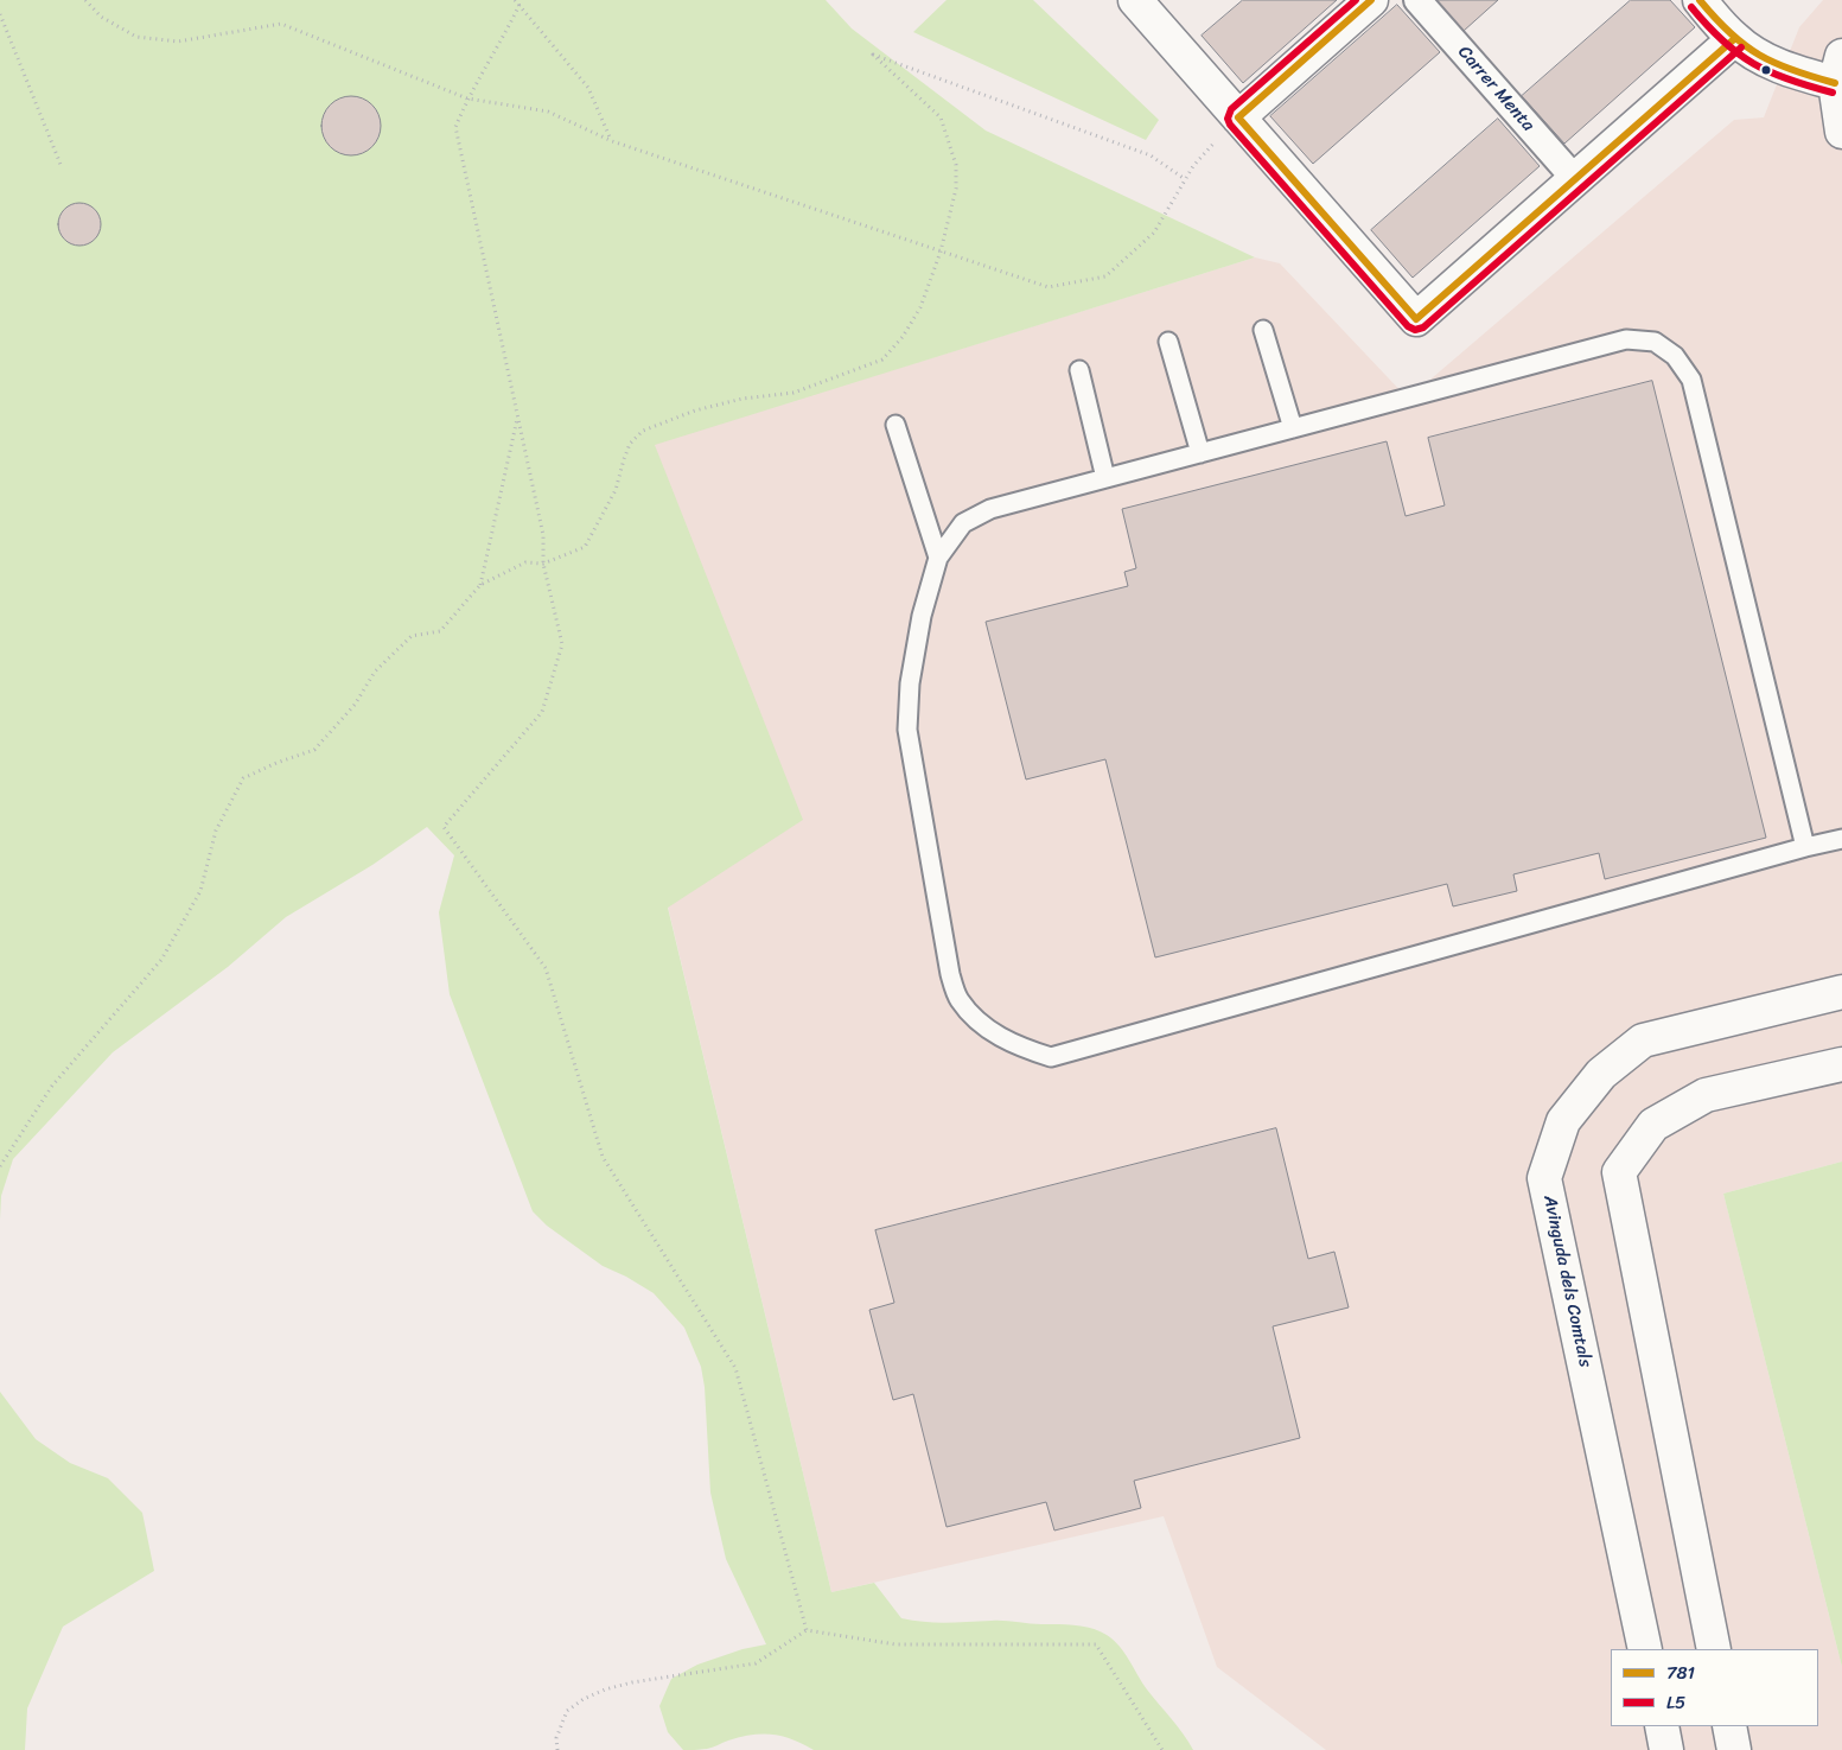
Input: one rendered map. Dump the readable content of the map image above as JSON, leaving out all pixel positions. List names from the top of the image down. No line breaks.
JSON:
{"streets":{"street":["Carrer Menta","Avinguda dels Comtals"]},"lines":["transit line 781","transit line L5"],"legend":["781","L5"]}
